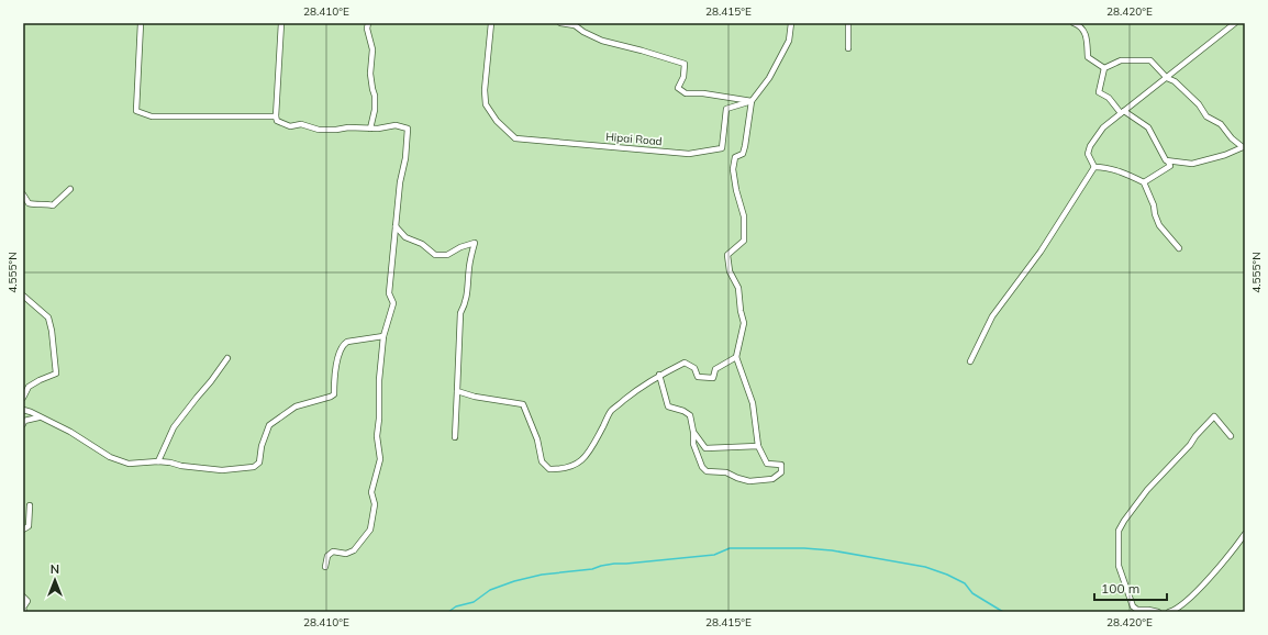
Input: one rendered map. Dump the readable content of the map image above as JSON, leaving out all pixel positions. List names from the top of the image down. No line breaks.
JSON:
{"streets":{"street":["Hipai Road"]},"scale_bar":"100 m","north":"top","coordinates":["28.410°E","28.415°E","28.420°E","4.555°N"]}
